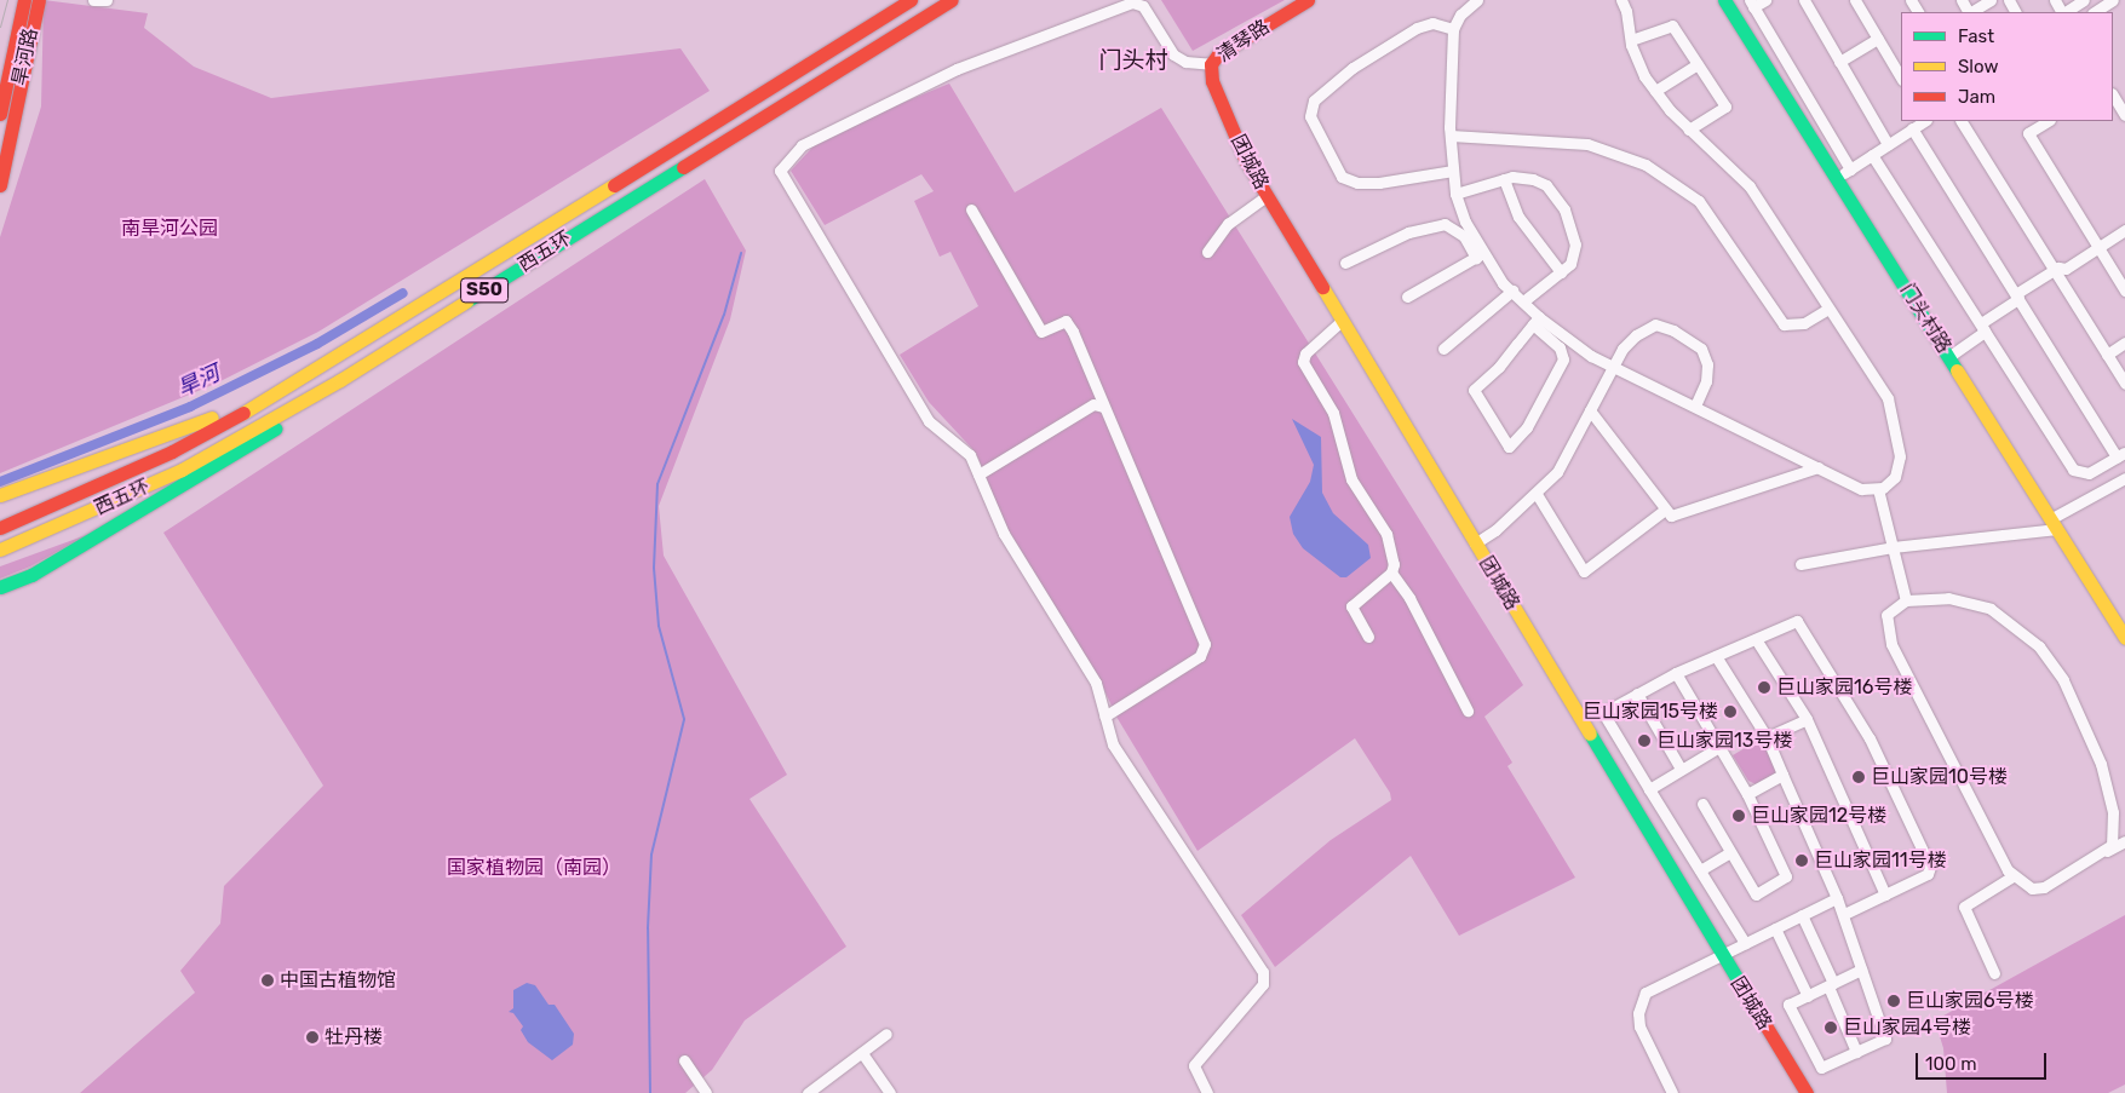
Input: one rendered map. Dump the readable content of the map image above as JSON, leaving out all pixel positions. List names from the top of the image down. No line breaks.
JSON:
{"streets":{"main road":["清琴路","旱河路","团城路","西五环","S50","门头村路"]},"crossings":[["清琴路","团城路"]],"districts":["门头村"],"water":["旱河"],"parks":["南旱河公园","国家植物园（南园）"],"places":["巨山家园16号楼","巨山家园15号楼","巨山家园13号楼","巨山家园10号楼","巨山家园12号楼","巨山家园11号楼","中国古植物馆","巨山家园6号楼","巨山家园4号楼","牡丹楼"],"legend":["Fast","Slow","Jam"],"scale_bar":"100 m"}
